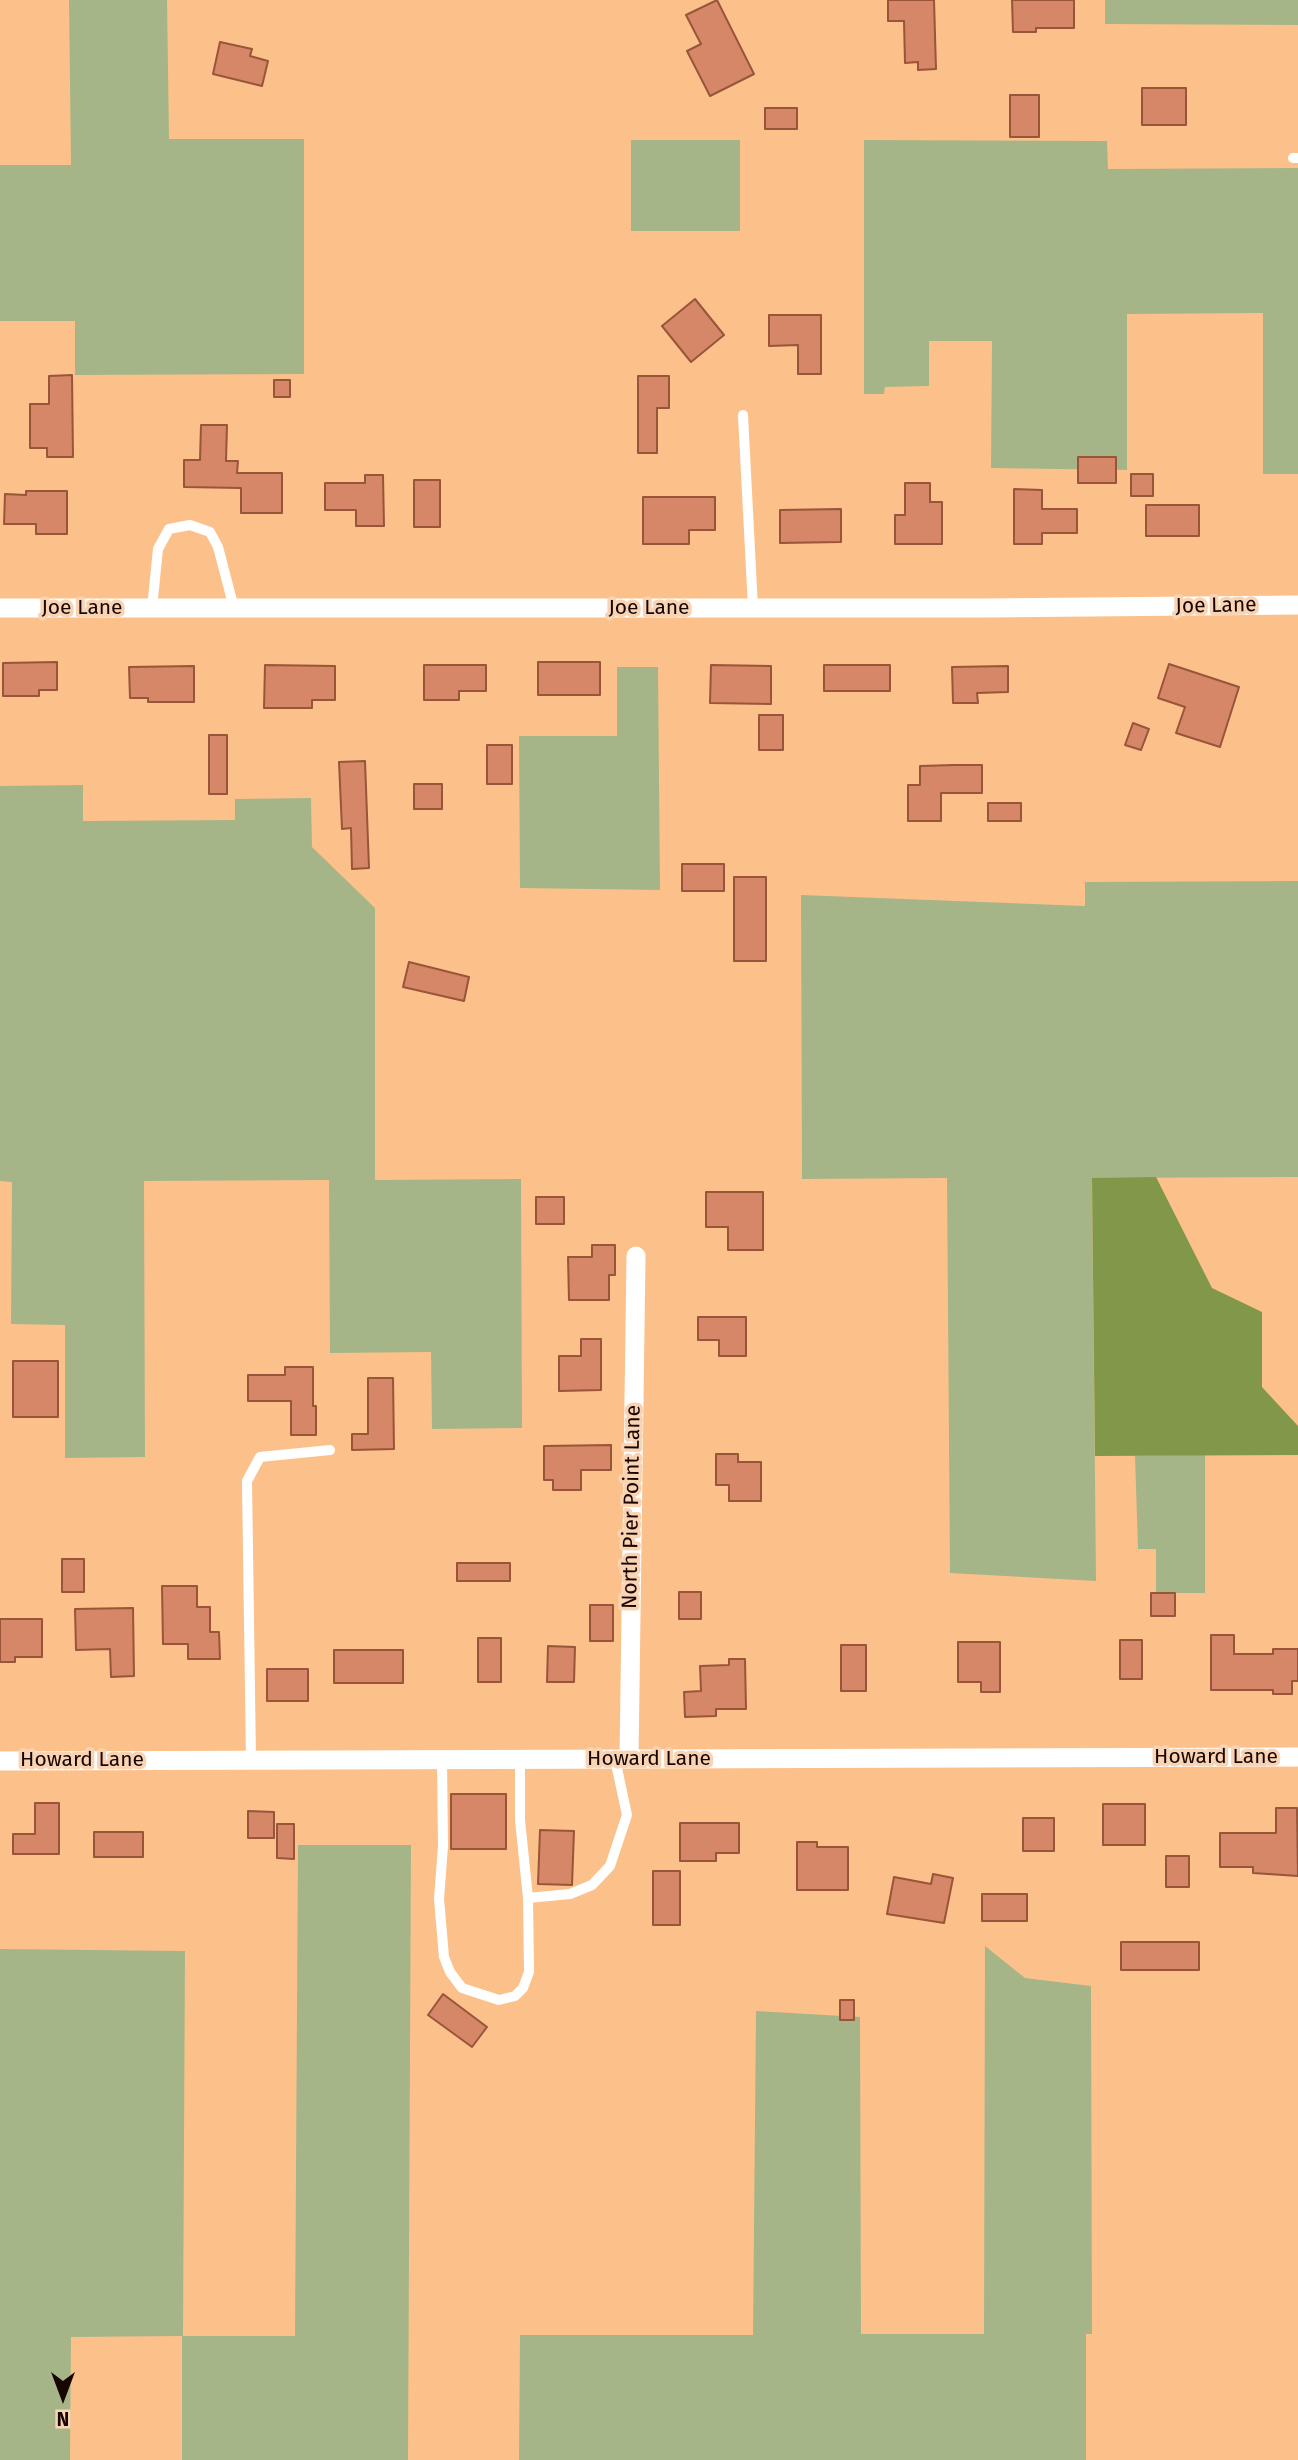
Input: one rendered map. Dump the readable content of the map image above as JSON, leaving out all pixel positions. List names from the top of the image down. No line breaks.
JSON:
{"streets":{"street":["Joe Lane","North Pier Point Lane","Howard Lane"]},"crossings":[["North Pier Point Lane","Howard Lane"]],"north":"bottom"}
